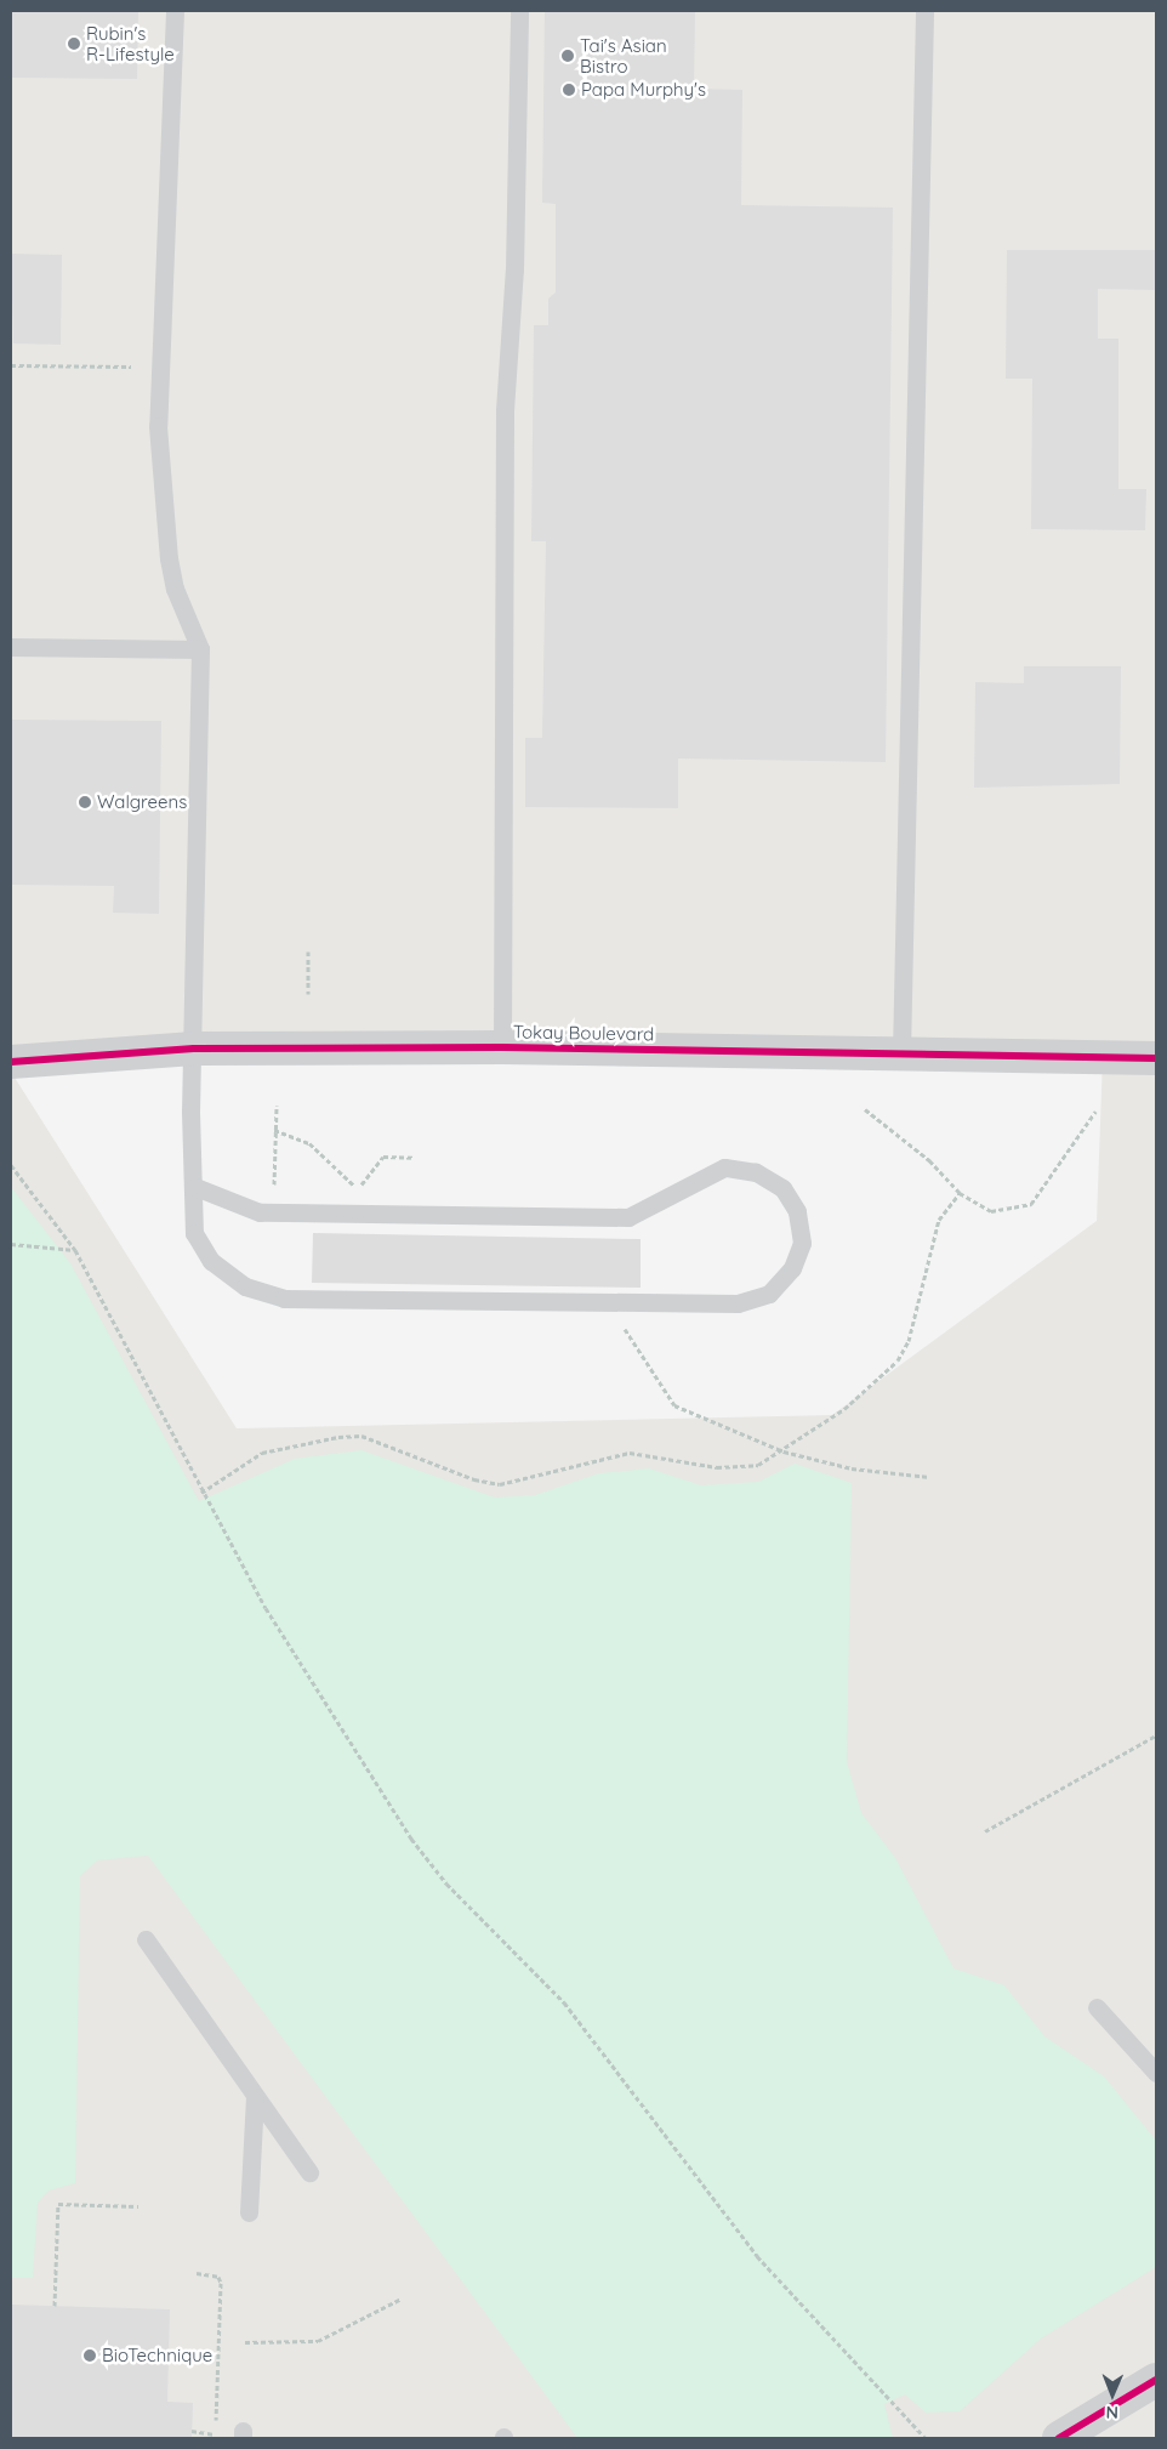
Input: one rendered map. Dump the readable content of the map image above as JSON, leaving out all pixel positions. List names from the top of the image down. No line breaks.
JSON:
{"streets":{"street":["Tokay Boulevard"]},"places":["Rubin's R-Lifestyle","Tai's Asian Bistro","Papa Murphy's","Walgreens","BioTechnique"],"north":"bottom"}
